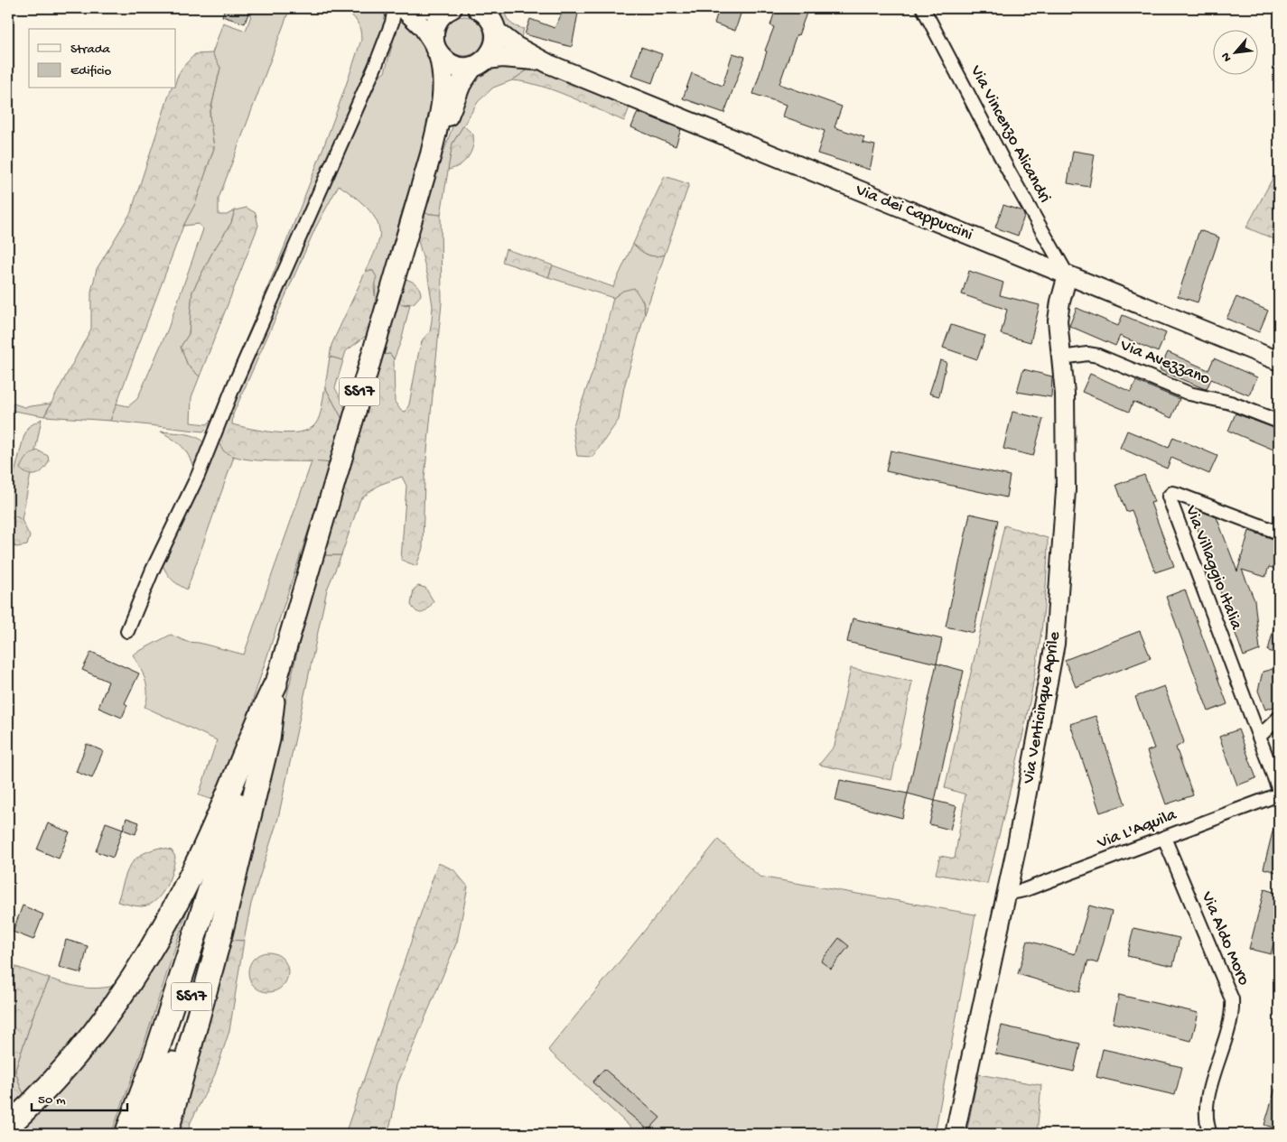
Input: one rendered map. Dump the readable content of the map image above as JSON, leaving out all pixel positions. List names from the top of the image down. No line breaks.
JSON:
{"streets":{"highway":["SS17"],"street":["Via Vincenzo Alicandri","Via dei Cappuccini","Via Avezzano","Via Villaggio Italia","Via Venticinque Aprile","Via L'Aquila","Via Aldo Moro"]},"crossings":[["Via Vincenzo Alicandri","Via dei Cappuccini"],["Via Vincenzo Alicandri","Via Venticinque Aprile"],["Via dei Cappuccini","SS17"],["Via dei Cappuccini","Via Venticinque Aprile"],["Via Avezzano","Via Venticinque Aprile"],["Via Venticinque Aprile","Via L'Aquila"],["Via L'Aquila","Via Aldo Moro"]],"legend":["Strada","Edificio"],"scale_bar":"50 m","north":"bottom left"}
